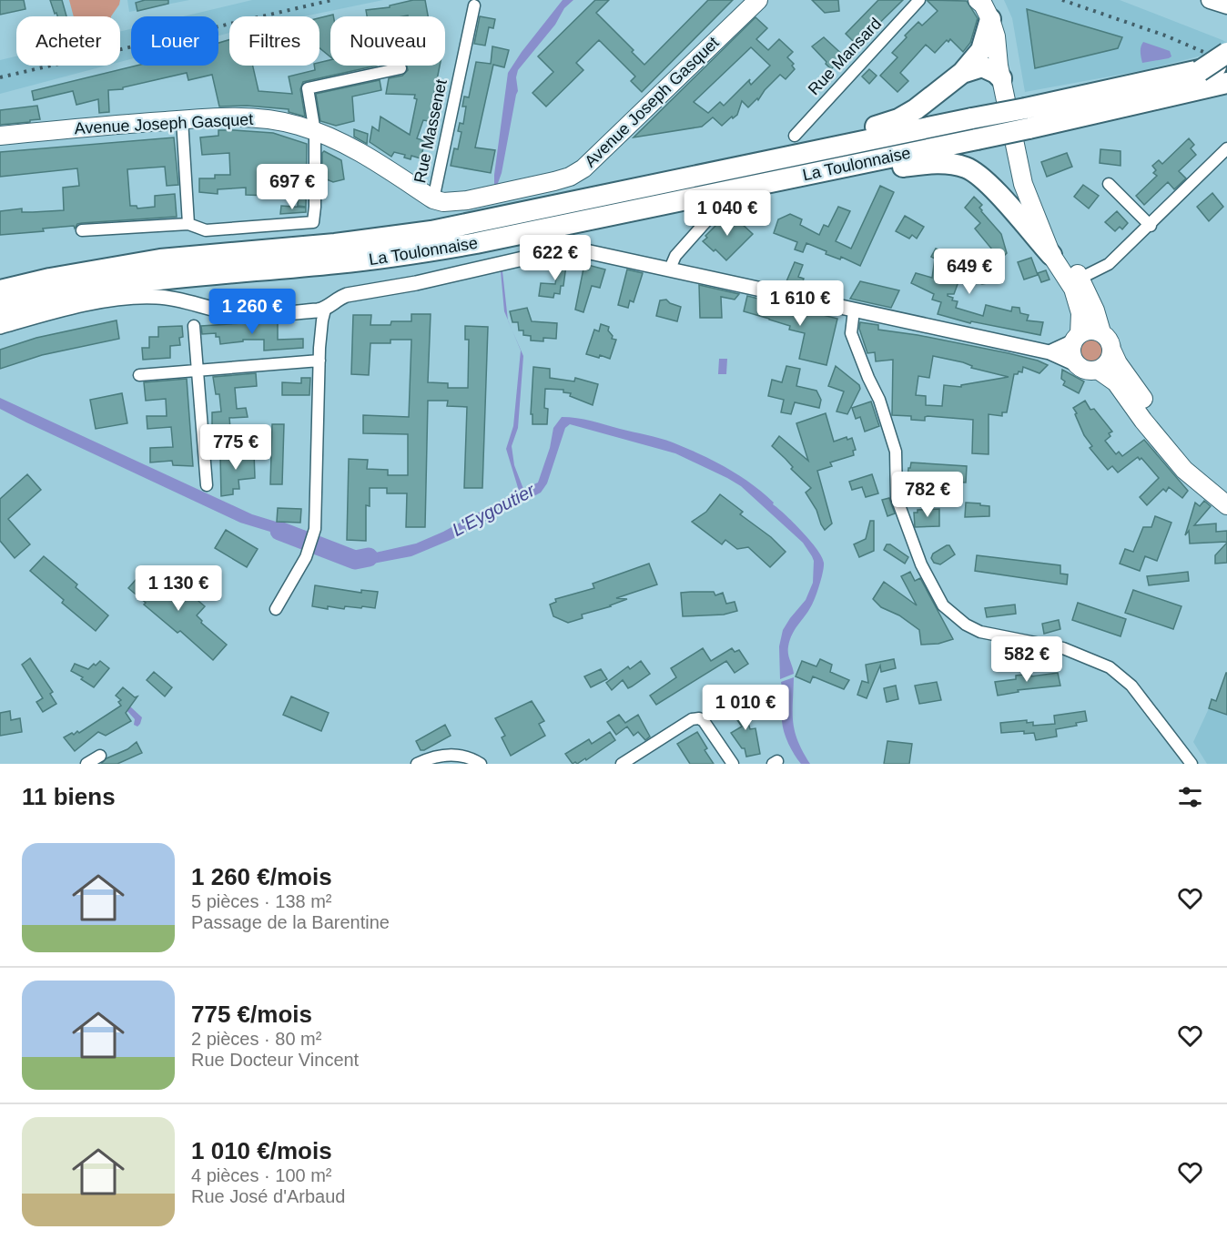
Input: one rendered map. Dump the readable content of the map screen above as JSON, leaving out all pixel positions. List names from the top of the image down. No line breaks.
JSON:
{"streets":{"highway":["La Toulonnaise"],"main road":["Avenue Joseph Gasquet"],"street":["Rue Mansard","Rue Massenet"]},"crossings":[["Avenue Joseph Gasquet","Rue Massenet"]],"water":["L'Eygoutier"],"page":{"chip":["Acheter","Louer","Filtres","Nouveau"],"price":["697 €","1 040 €","622 €","649 €","1 610 €","1 260 €","775 €","782 €","1 130 €","582 €","1 010 €"],"heading":"11 biens","list":[{"name":"1 260 €/mois","note":"5 pièces · 138 m² · Passage de la Barentine"},{"name":"775 €/mois","note":"2 pièces · 80 m² · Rue Docteur Vincent"},{"name":"1 010 €/mois","note":"4 pièces · 100 m² · Rue José d'Arbaud"}]}}
